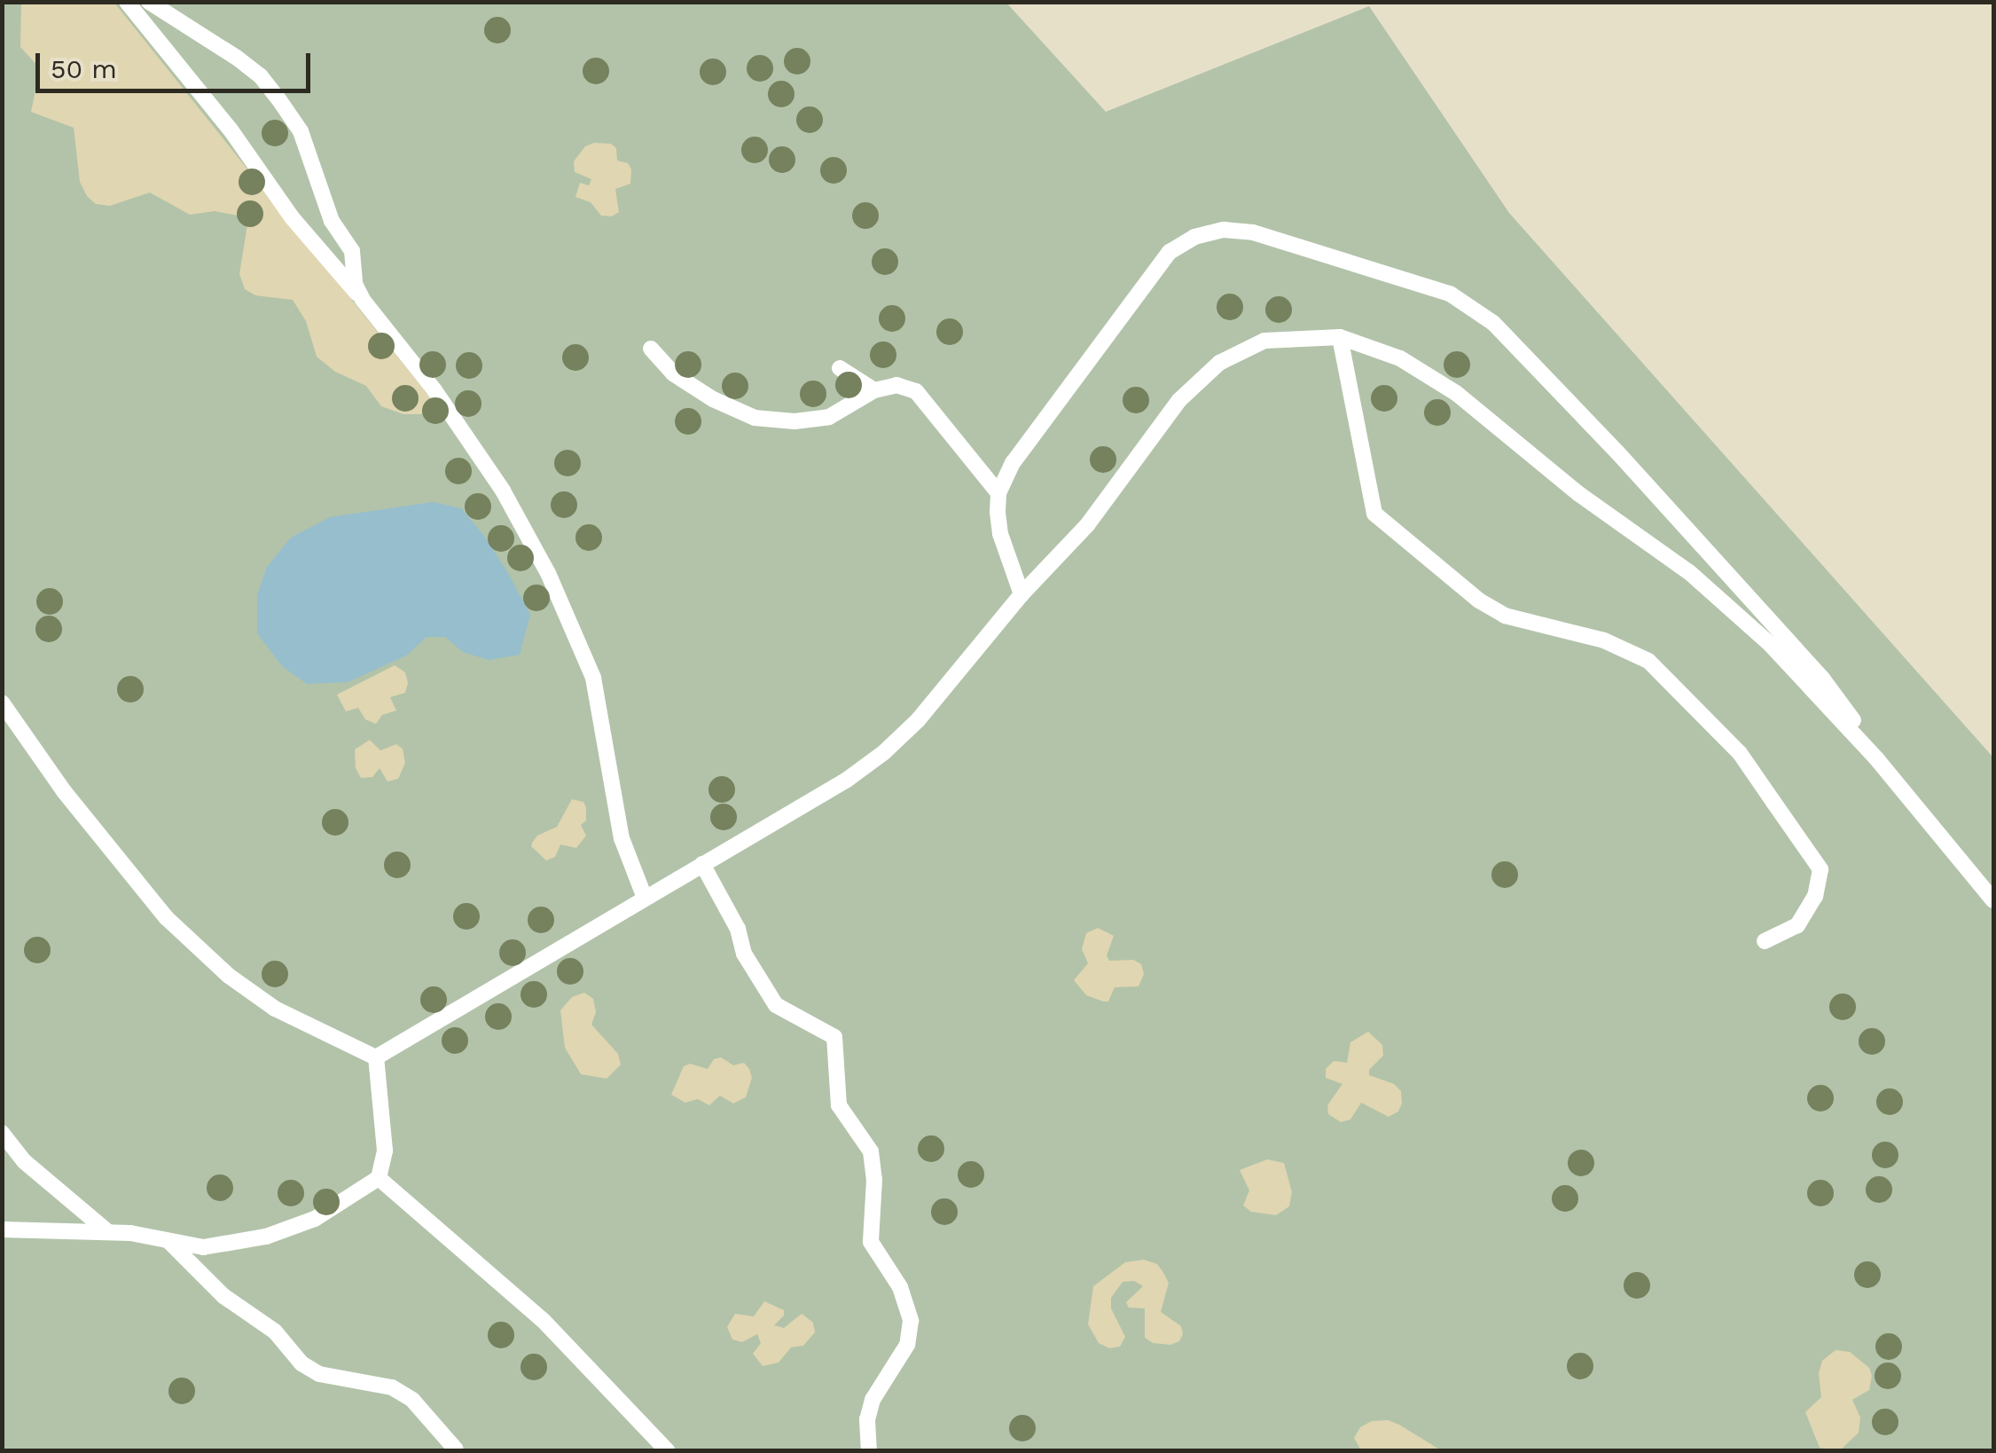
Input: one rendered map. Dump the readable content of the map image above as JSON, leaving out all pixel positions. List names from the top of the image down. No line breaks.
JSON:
{"scale_bar":"50 m"}
